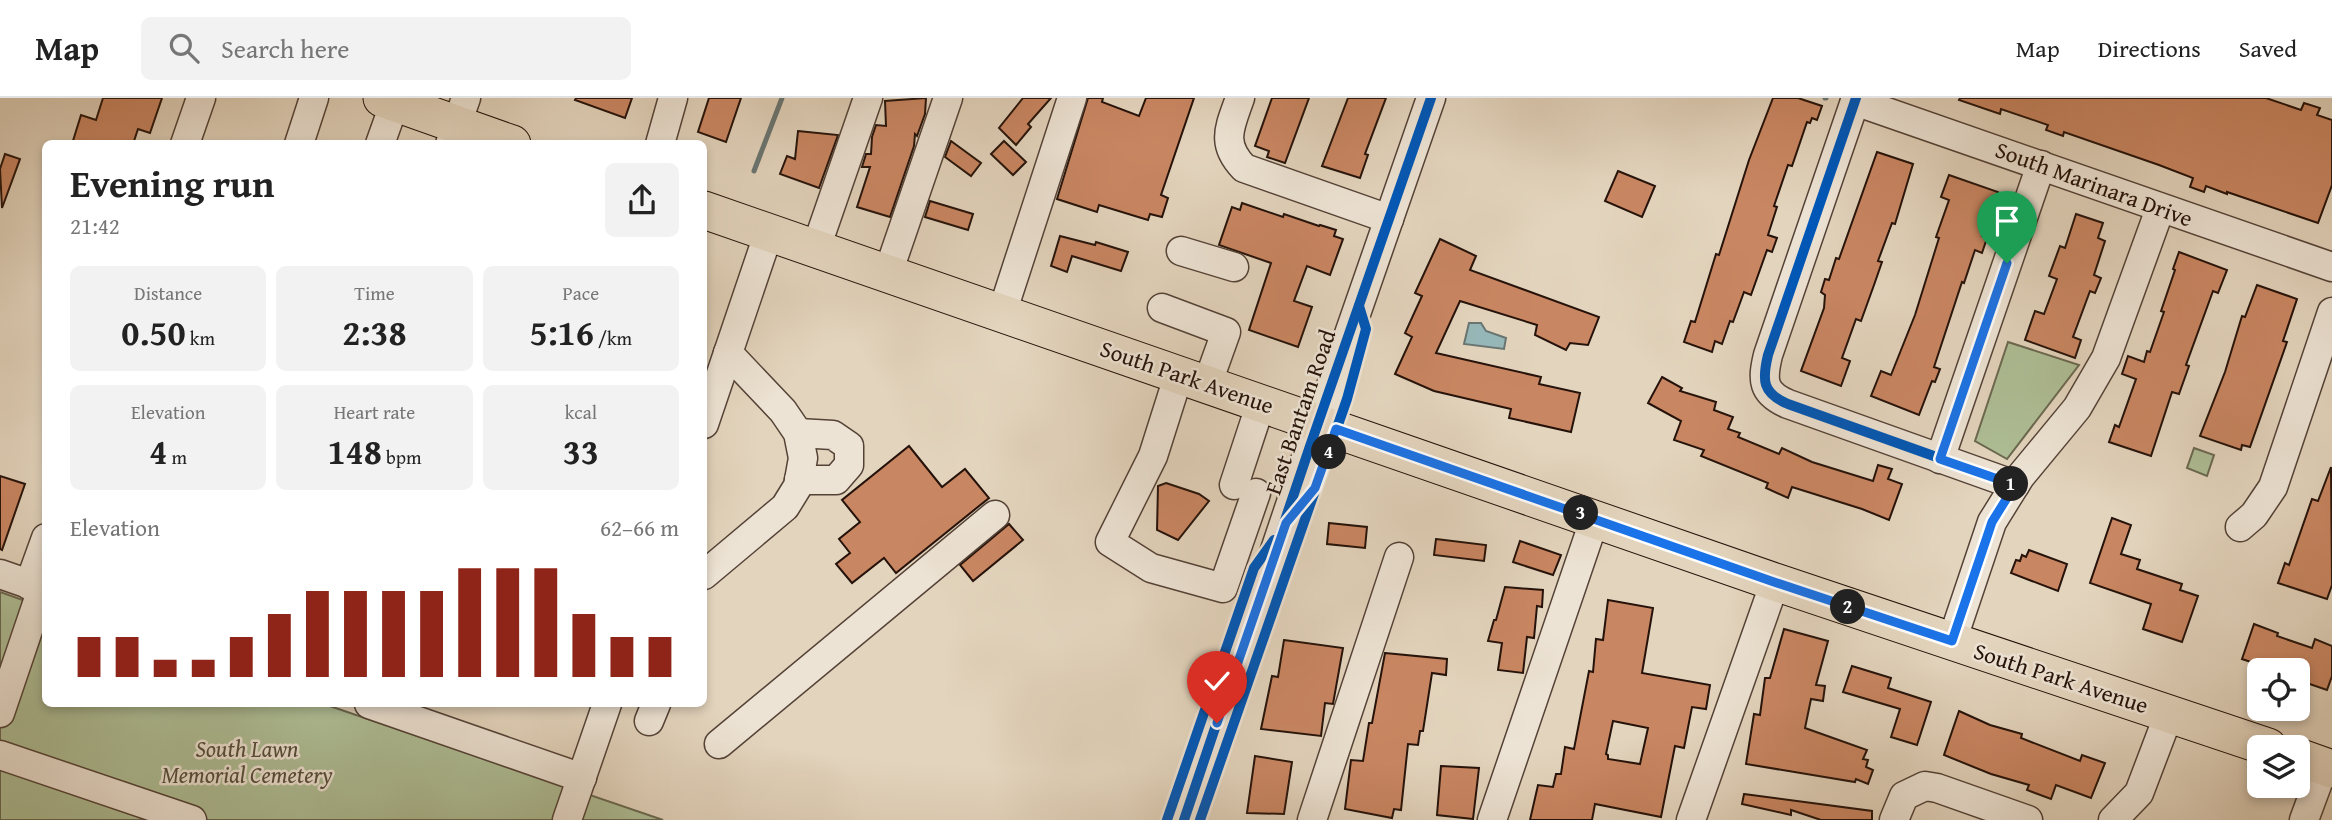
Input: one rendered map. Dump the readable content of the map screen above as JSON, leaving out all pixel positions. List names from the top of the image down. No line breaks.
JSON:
{"streets":{"main road":["South Park Avenue"],"street":["South Marinara Drive","East Bantam Road"]},"crossings":[["South Park Avenue","East Bantam Road"]],"parks":["South Lawn Memorial Cemetery"],"page":{"header":"Map","search":"Search here","nav":["Map","Directions","Saved"],"heading":["Evening run","21:42"],"stats":[["Distance","0.50 km"],["Time","2:38"],["Pace","5:16 /km"],["Elevation","4 m"],["Heart rate","148 bpm"],["kcal","33"]],"pins":["4","1","3","2"],"chart":["Elevation","62–66 m"]}}
